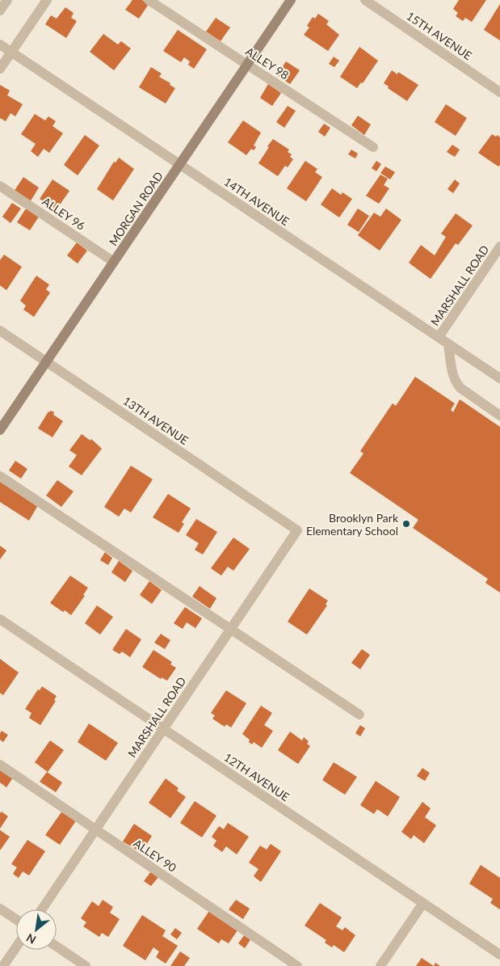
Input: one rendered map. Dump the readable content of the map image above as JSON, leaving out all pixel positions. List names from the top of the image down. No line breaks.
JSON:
{"streets":{"street":["15TH AVENUE","ALLEY 98","14TH AVENUE","MORGAN ROAD","ALLEY 96","MARSHALL ROAD","13TH AVENUE","12TH AVENUE","ALLEY 90"]},"crossings":[["ALLEY 98","MORGAN ROAD"],["14TH AVENUE","MORGAN ROAD"],["14TH AVENUE","MARSHALL ROAD"],["MORGAN ROAD","ALLEY 96"],["MORGAN ROAD","13TH AVENUE"],["MARSHALL ROAD","13TH AVENUE"],["MARSHALL ROAD","12TH AVENUE"],["MARSHALL ROAD","ALLEY 90"]],"places":["Brooklyn Park Elementary School"],"north":"bottom left"}
